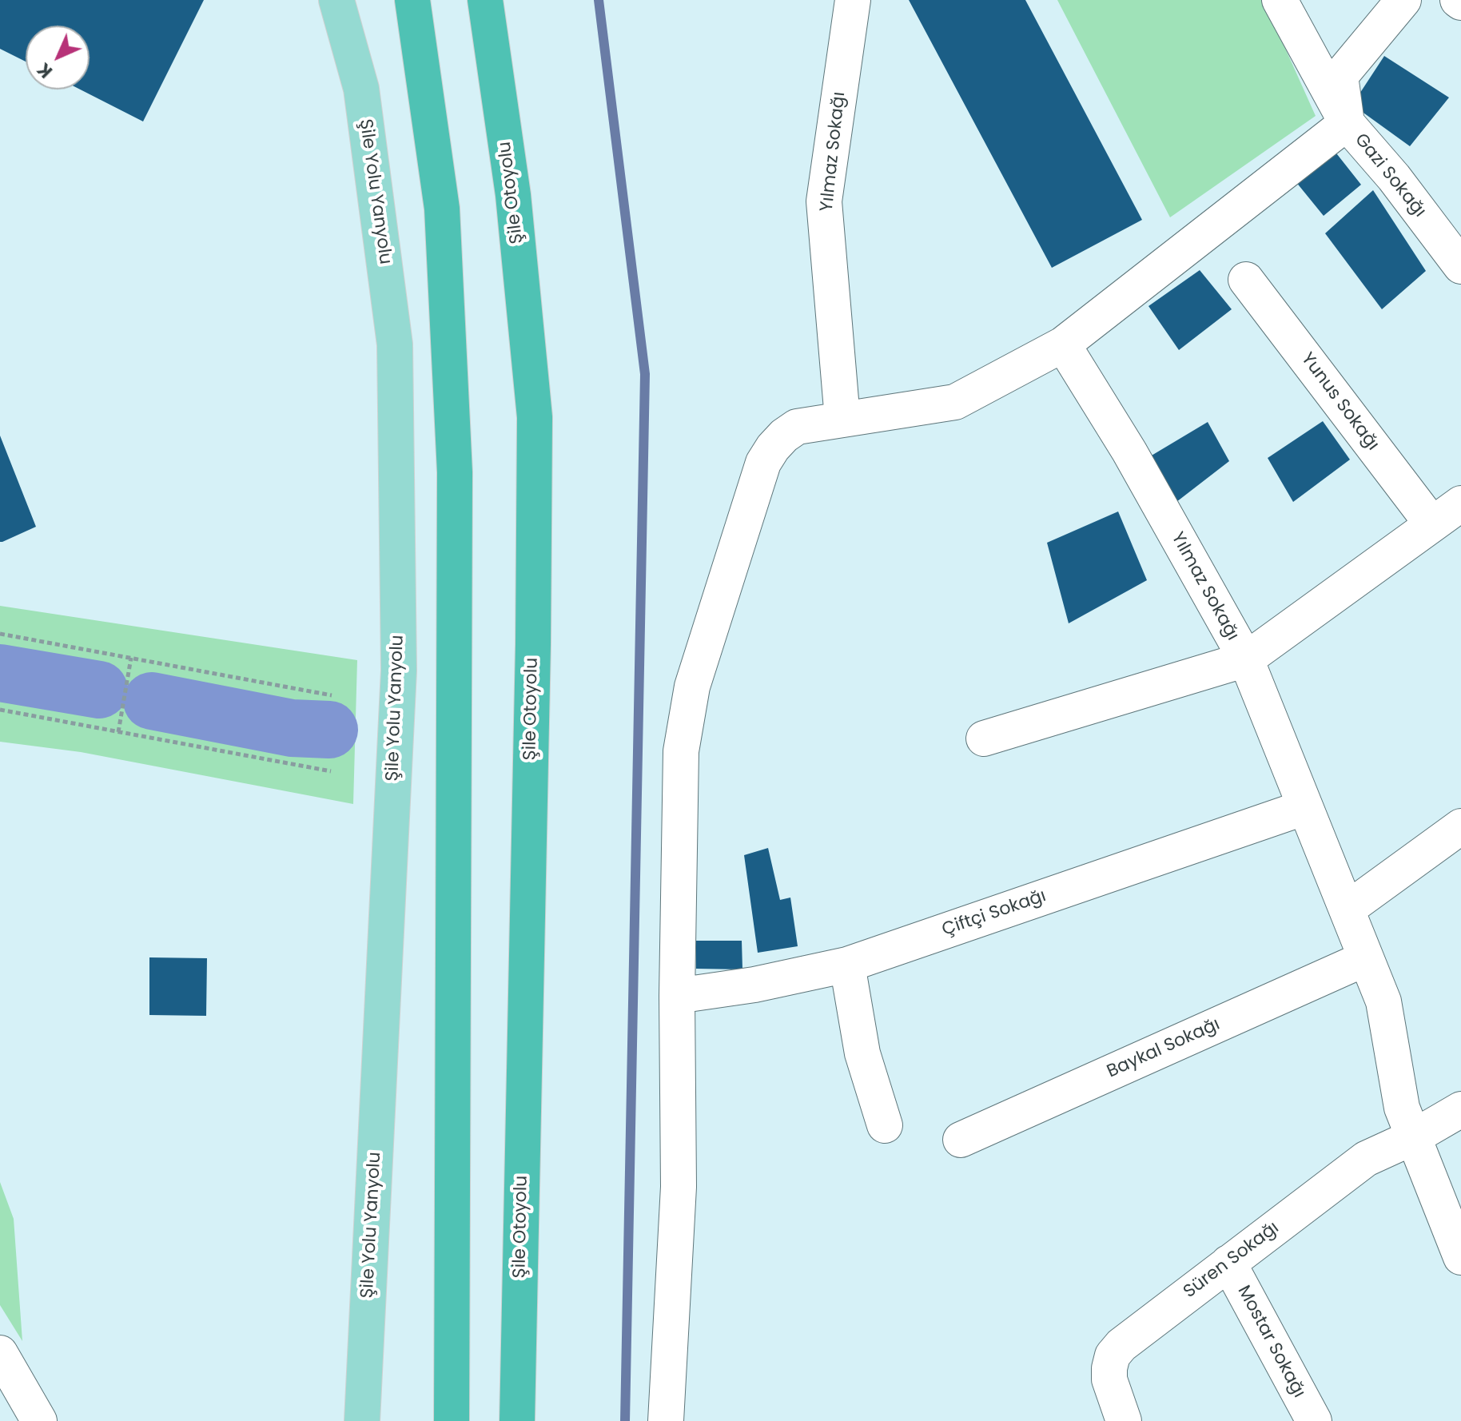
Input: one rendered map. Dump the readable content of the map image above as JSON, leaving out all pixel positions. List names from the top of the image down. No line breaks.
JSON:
{"streets":{"highway":["Şile Otoyolu"],"main road":["Şile Yolu Yanyolu"],"street":["Yılmaz Sokağı","Gazi Sokağı","Yunus Sokağı","Çiftçi Sokağı","Baykal Sokağı","Süren Sokağı","Mostar Sokağı"]},"crossings":[["Süren Sokağı","Mostar Sokağı"]],"north":"bottom left"}
